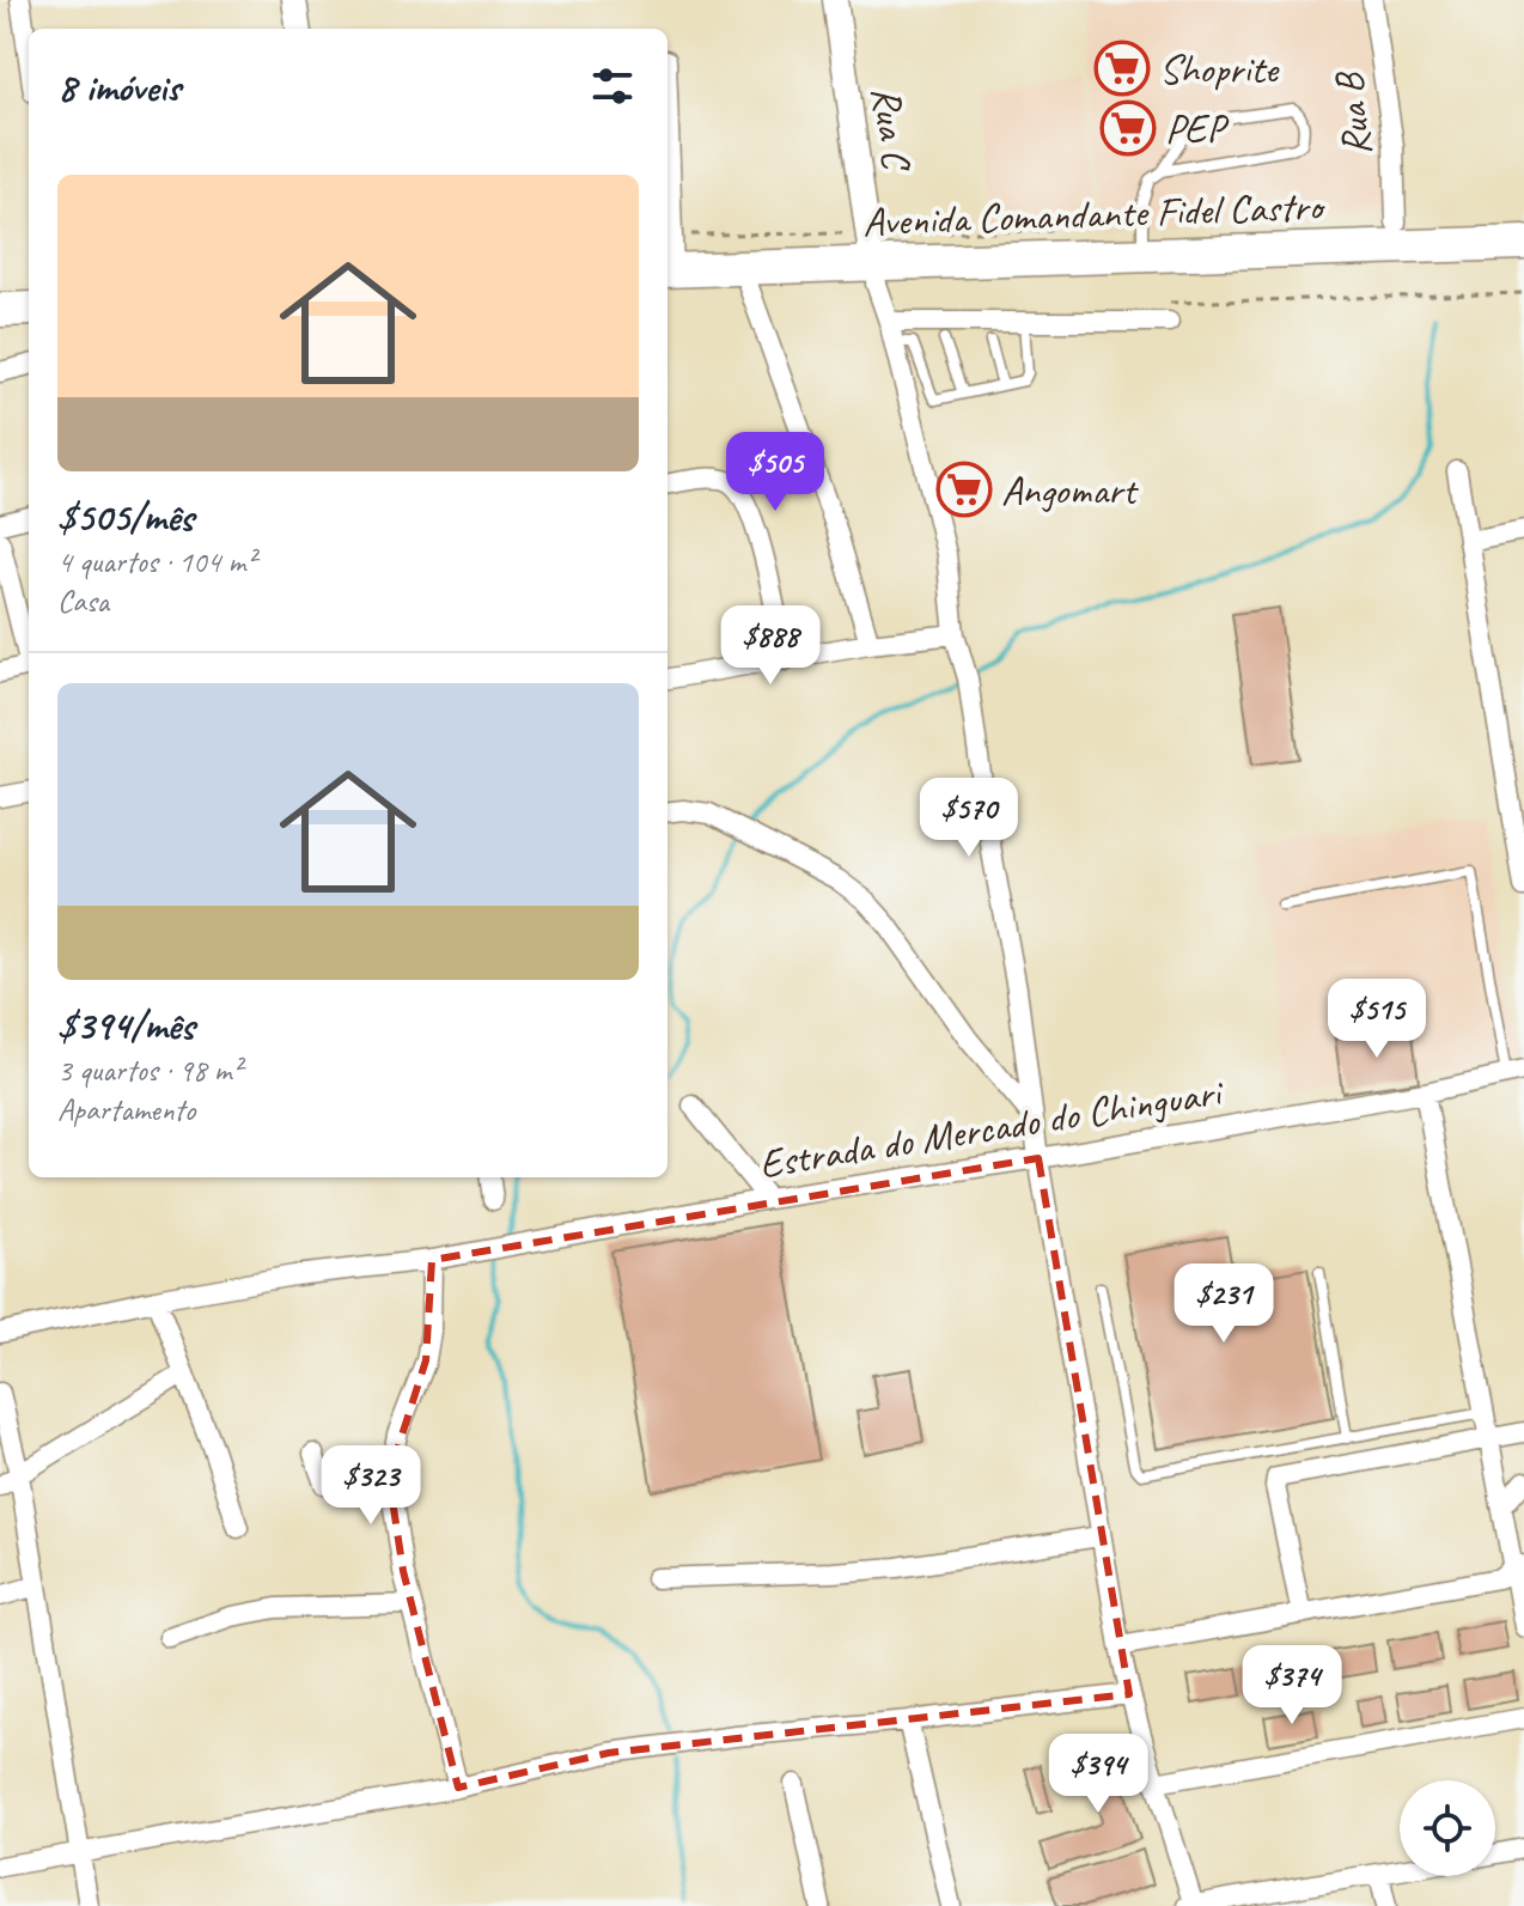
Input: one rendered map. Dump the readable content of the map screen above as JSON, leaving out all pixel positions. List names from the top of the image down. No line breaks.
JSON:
{"streets":{"highway":["Avenida Comandante Fidel Castro"],"street":["Rua B","Rua C","Estrada do Mercado do Chinguari"]},"crossings":[["Rua C","Avenida Comandante Fidel Castro"]],"places":{"supermarket":["Shoprite","PEP","Angomart"]},"page":{"heading":"8 imóveis","list":[{"name":"$505/mês","note":"4 quartos · 104 m² · Casa"},{"name":"$394/mês","note":"3 quartos · 98 m² · Apartamento"}],"price":["$505","$888","$570","$515","$231","$323","$374","$394"]}}
